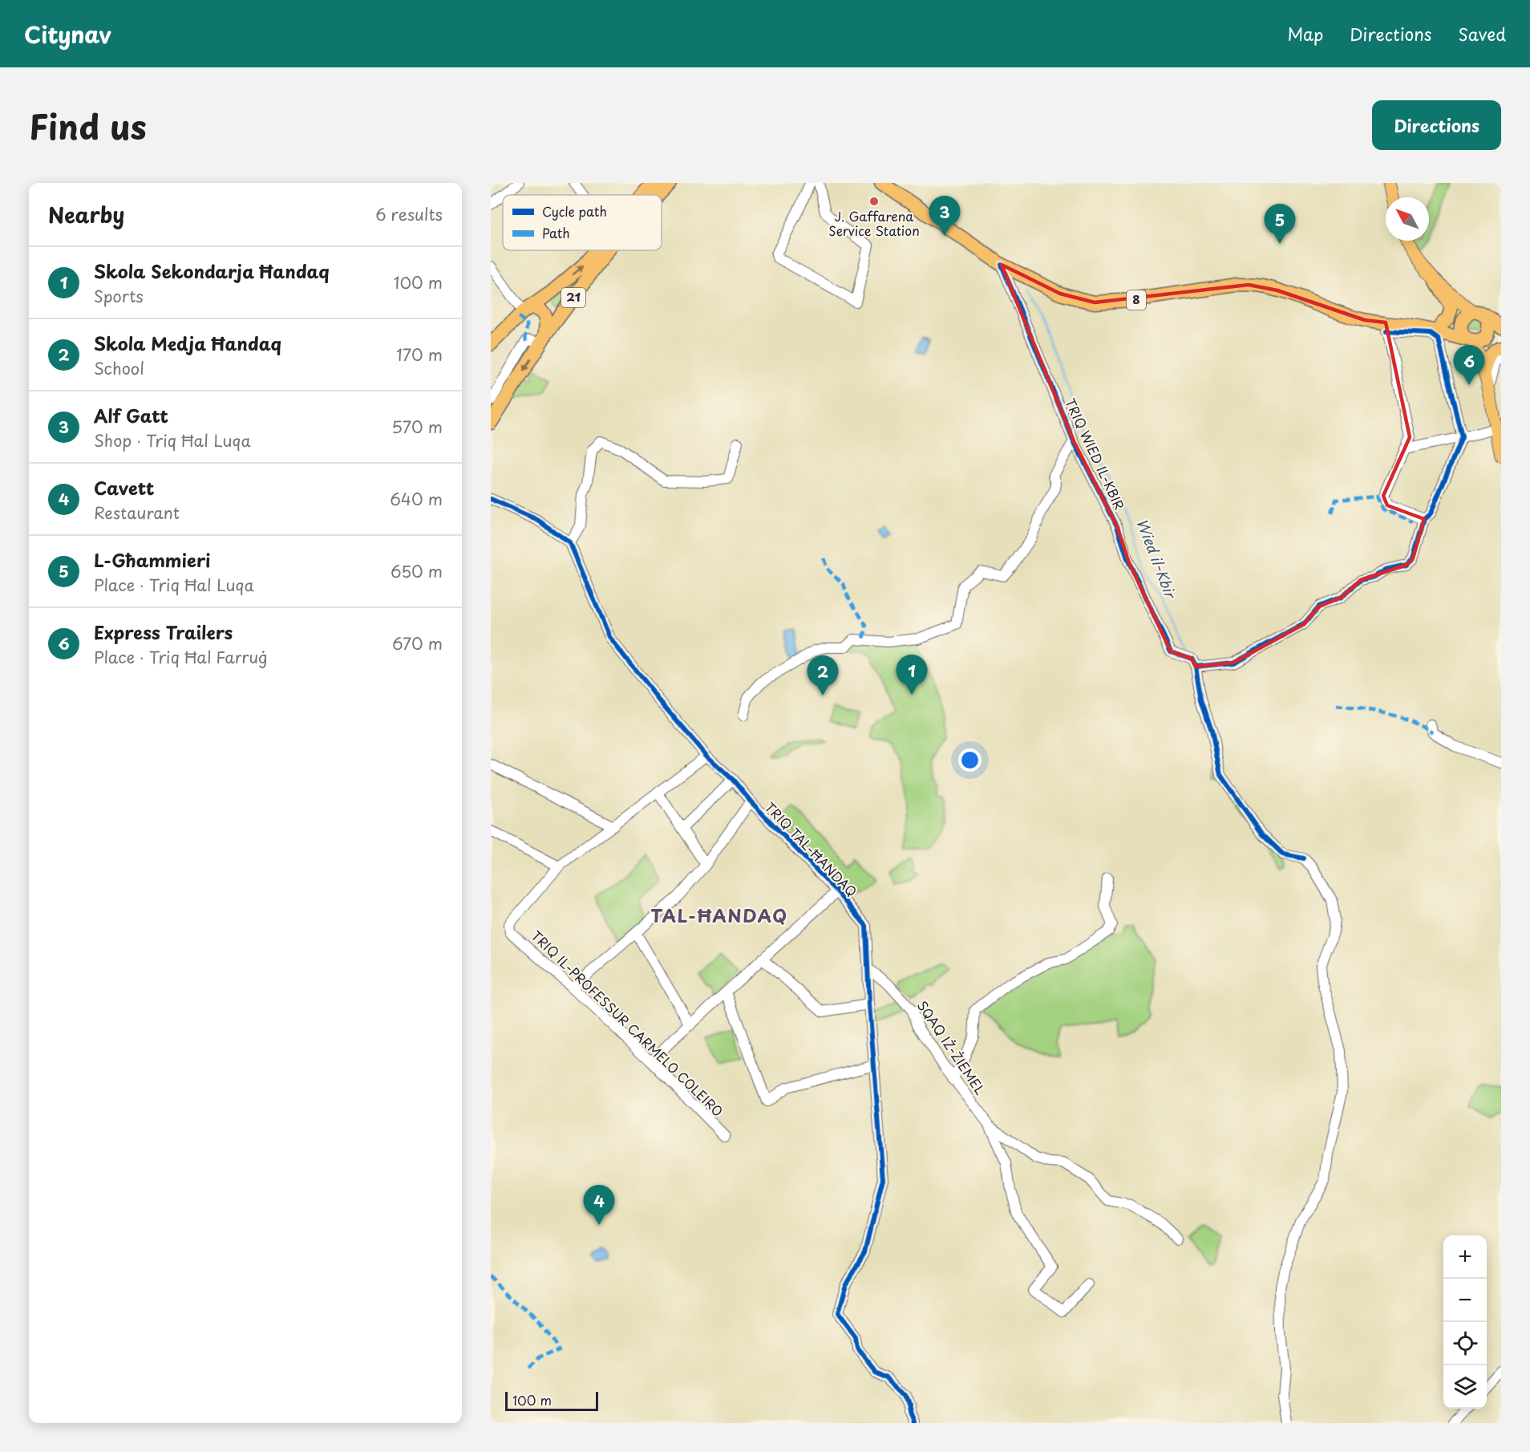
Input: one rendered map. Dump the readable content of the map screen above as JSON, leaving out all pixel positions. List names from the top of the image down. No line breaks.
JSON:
{"streets":{"highway":["21","8"],"street":["TRIQ WIED IL-KBIR","TRIQ TAL-ĦANDAQ","TRIQ IL-PROFESSUR CARMELO COLEIRO","SQAQ IŻ-ŻIEMEL"]},"crossings":[["8","TRIQ WIED IL-KBIR"],["TRIQ TAL-ĦANDAQ","SQAQ IŻ-ŻIEMEL"]],"districts":["TAL-ĦANDAQ"],"water":["Wied il-Kbir"],"places":["J. Gaffarena Service Station"],"legend":["Cycle path","Path"],"scale_bar":"100 m","north":"top left","page":{"header":"Citynav","nav":["Map","Directions","Saved"],"title":"Find us","buttons":"Directions","heading":["Nearby","6 results"],"pins":["3","5","6","1","2","4"],"list":[{"mark":"1","name":"Skola Sekondarja Ħandaq","note":"Sports","value":"100 m"},{"mark":"2","name":"Skola Medja Ħandaq","note":"School","value":"170 m"},{"mark":"3","name":"Alf Gatt","note":"Shop · Triq Ħal Luqa","value":"570 m"},{"mark":"4","name":"Cavett","note":"Restaurant","value":"640 m"},{"mark":"5","name":"L-Għammieri","note":"Place · Triq Ħal Luqa","value":"650 m"},{"mark":"6","name":"Express Trailers","note":"Place · Triq Ħal Farruġ","value":"670 m"}],"map_buttons":["+","−"],"scale":"100 m"}}
